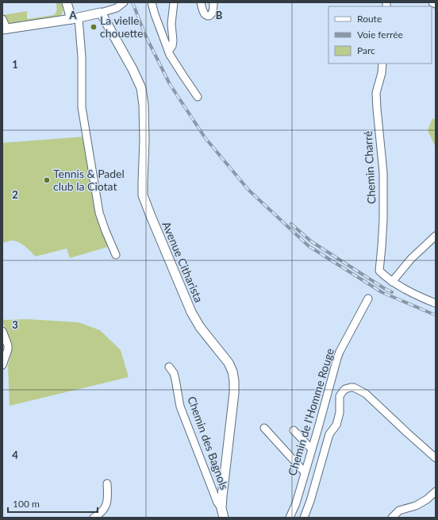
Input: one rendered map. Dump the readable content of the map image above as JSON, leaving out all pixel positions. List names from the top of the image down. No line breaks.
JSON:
{"streets":{"street":["Chemin Charré","Avenue Citharista","Chemin de l'Homme Rouge","Chemin des Bagnols"]},"crossings":[["Avenue Citharista","Chemin des Bagnols"]],"places":["La vielle chouette","Tennis & Padel club la Ciotat"],"legend":["Route","Voie ferrée","Parc"],"scale_bar":"100 m","grid":{"columns":["A","B"],"rows":["1","2","3","4"]}}
